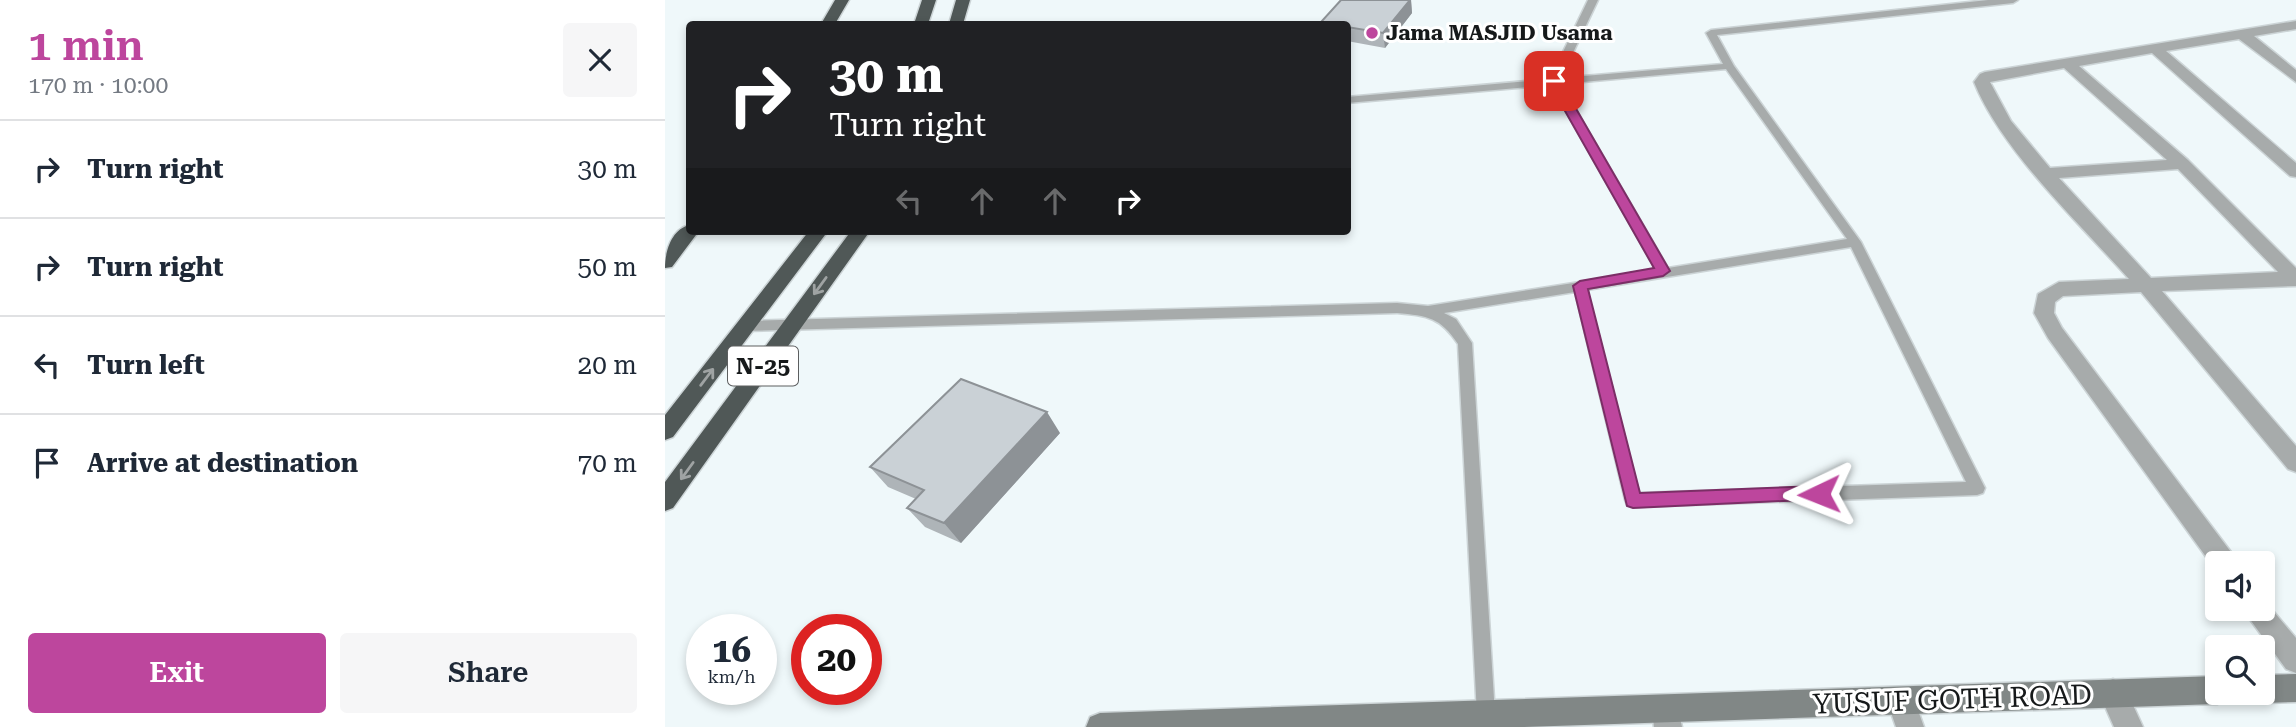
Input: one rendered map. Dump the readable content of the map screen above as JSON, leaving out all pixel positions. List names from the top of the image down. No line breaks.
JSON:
{"streets":{"highway":["N-25"],"street":["YUSUF GOTH ROAD"]},"places":["Jama MASJID Usama"],"page":{"heading":["1 min","170 m · 10:00"],"turn":["30 m","Turn right"],"list":[{"name":"Turn right","value":"30 m"},{"name":"Turn right","value":"50 m"},{"name":"Turn left","value":"20 m"},{"name":"Arrive at destination","value":"70 m"}],"speed":"16 km/h","limit":"20","buttons":["Exit","Share"]}}
